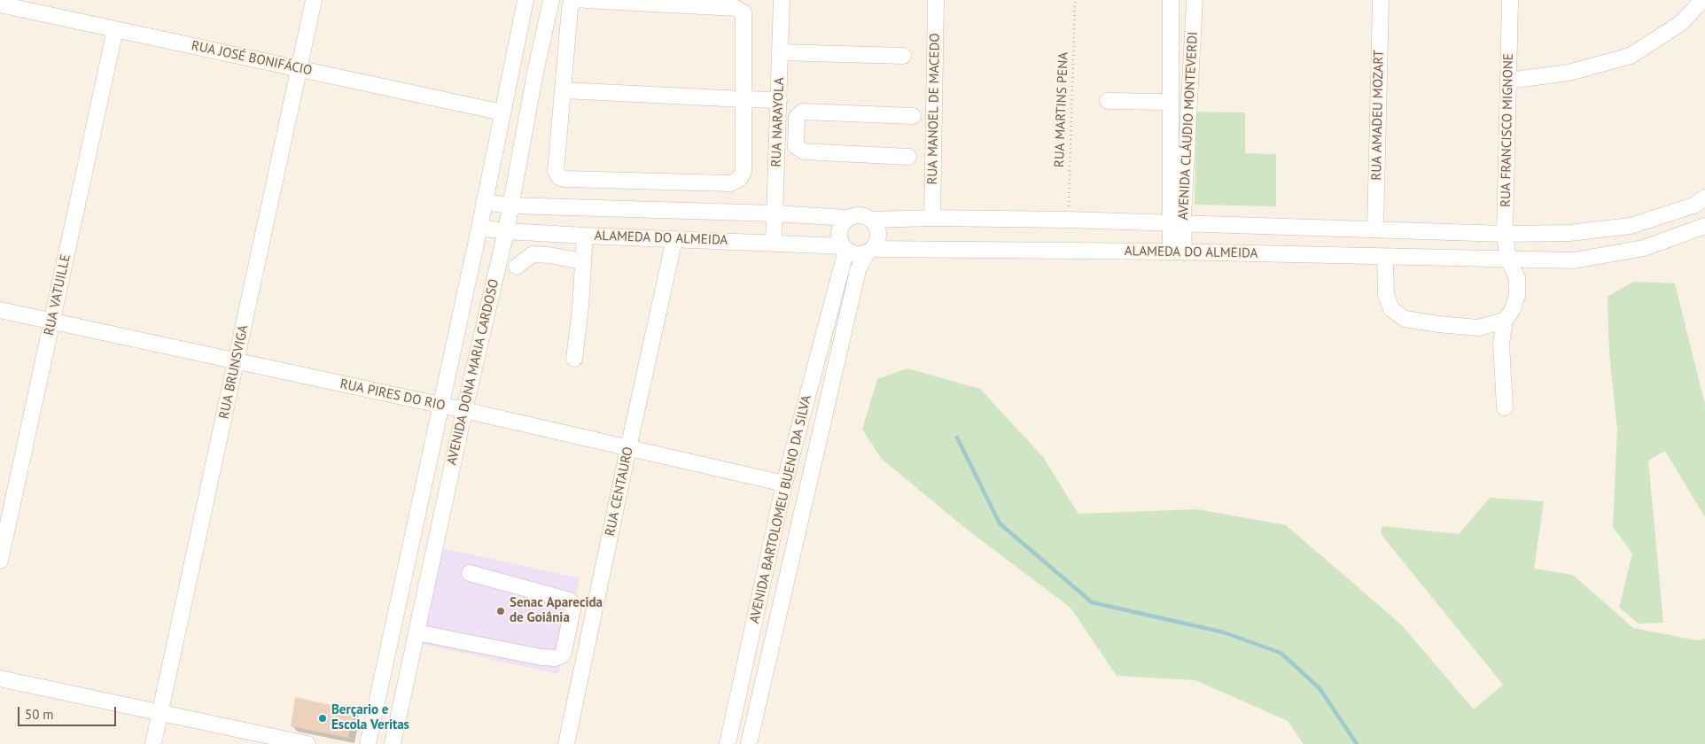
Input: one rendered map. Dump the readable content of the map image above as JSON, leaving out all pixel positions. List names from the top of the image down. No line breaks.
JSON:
{"streets":{"street":["RUA JOSÉ BONIFÁCIO","RUA MANOEL DE MACEDO","RUA AMADEU MOZART","RUA NARAYOLA","AVENIDA CLÁUDIO MONTEVERDI","RUA FRANCISCO MIGNONE","ALAMEDA DO ALMEIDA","RUA VATUILLE","RUA BRUNSVIGA","AVENIDA DONA MARIA CARDOSO","RUA PIRES DO RIO","RUA CENTAURO","AVENIDA BARTOLOMEU BUENO DA SILVA"],"path":["RUA MARTINS PENA"]},"crossings":[["RUA JOSÉ BONIFÁCIO","RUA VATUILLE"],["RUA JOSÉ BONIFÁCIO","RUA BRUNSVIGA"],["RUA JOSÉ BONIFÁCIO","AVENIDA DONA MARIA CARDOSO"],["RUA MANOEL DE MACEDO","ALAMEDA DO ALMEIDA"],["RUA MARTINS PENA","ALAMEDA DO ALMEIDA"],["RUA AMADEU MOZART","ALAMEDA DO ALMEIDA"],["RUA NARAYOLA","ALAMEDA DO ALMEIDA"],["AVENIDA CLÁUDIO MONTEVERDI","ALAMEDA DO ALMEIDA"],["RUA FRANCISCO MIGNONE","ALAMEDA DO ALMEIDA"],["ALAMEDA DO ALMEIDA","AVENIDA DONA MARIA CARDOSO"],["ALAMEDA DO ALMEIDA","RUA CENTAURO"],["ALAMEDA DO ALMEIDA","AVENIDA BARTOLOMEU BUENO DA SILVA"],["RUA VATUILLE","RUA PIRES DO RIO"],["RUA BRUNSVIGA","RUA PIRES DO RIO"],["AVENIDA DONA MARIA CARDOSO","RUA PIRES DO RIO"],["RUA PIRES DO RIO","RUA CENTAURO"],["RUA PIRES DO RIO","AVENIDA BARTOLOMEU BUENO DA SILVA"]],"places":["Senac Aparecida de Goiânia","Berçario e Escola Veritas"],"scale_bar":"50 m"}
